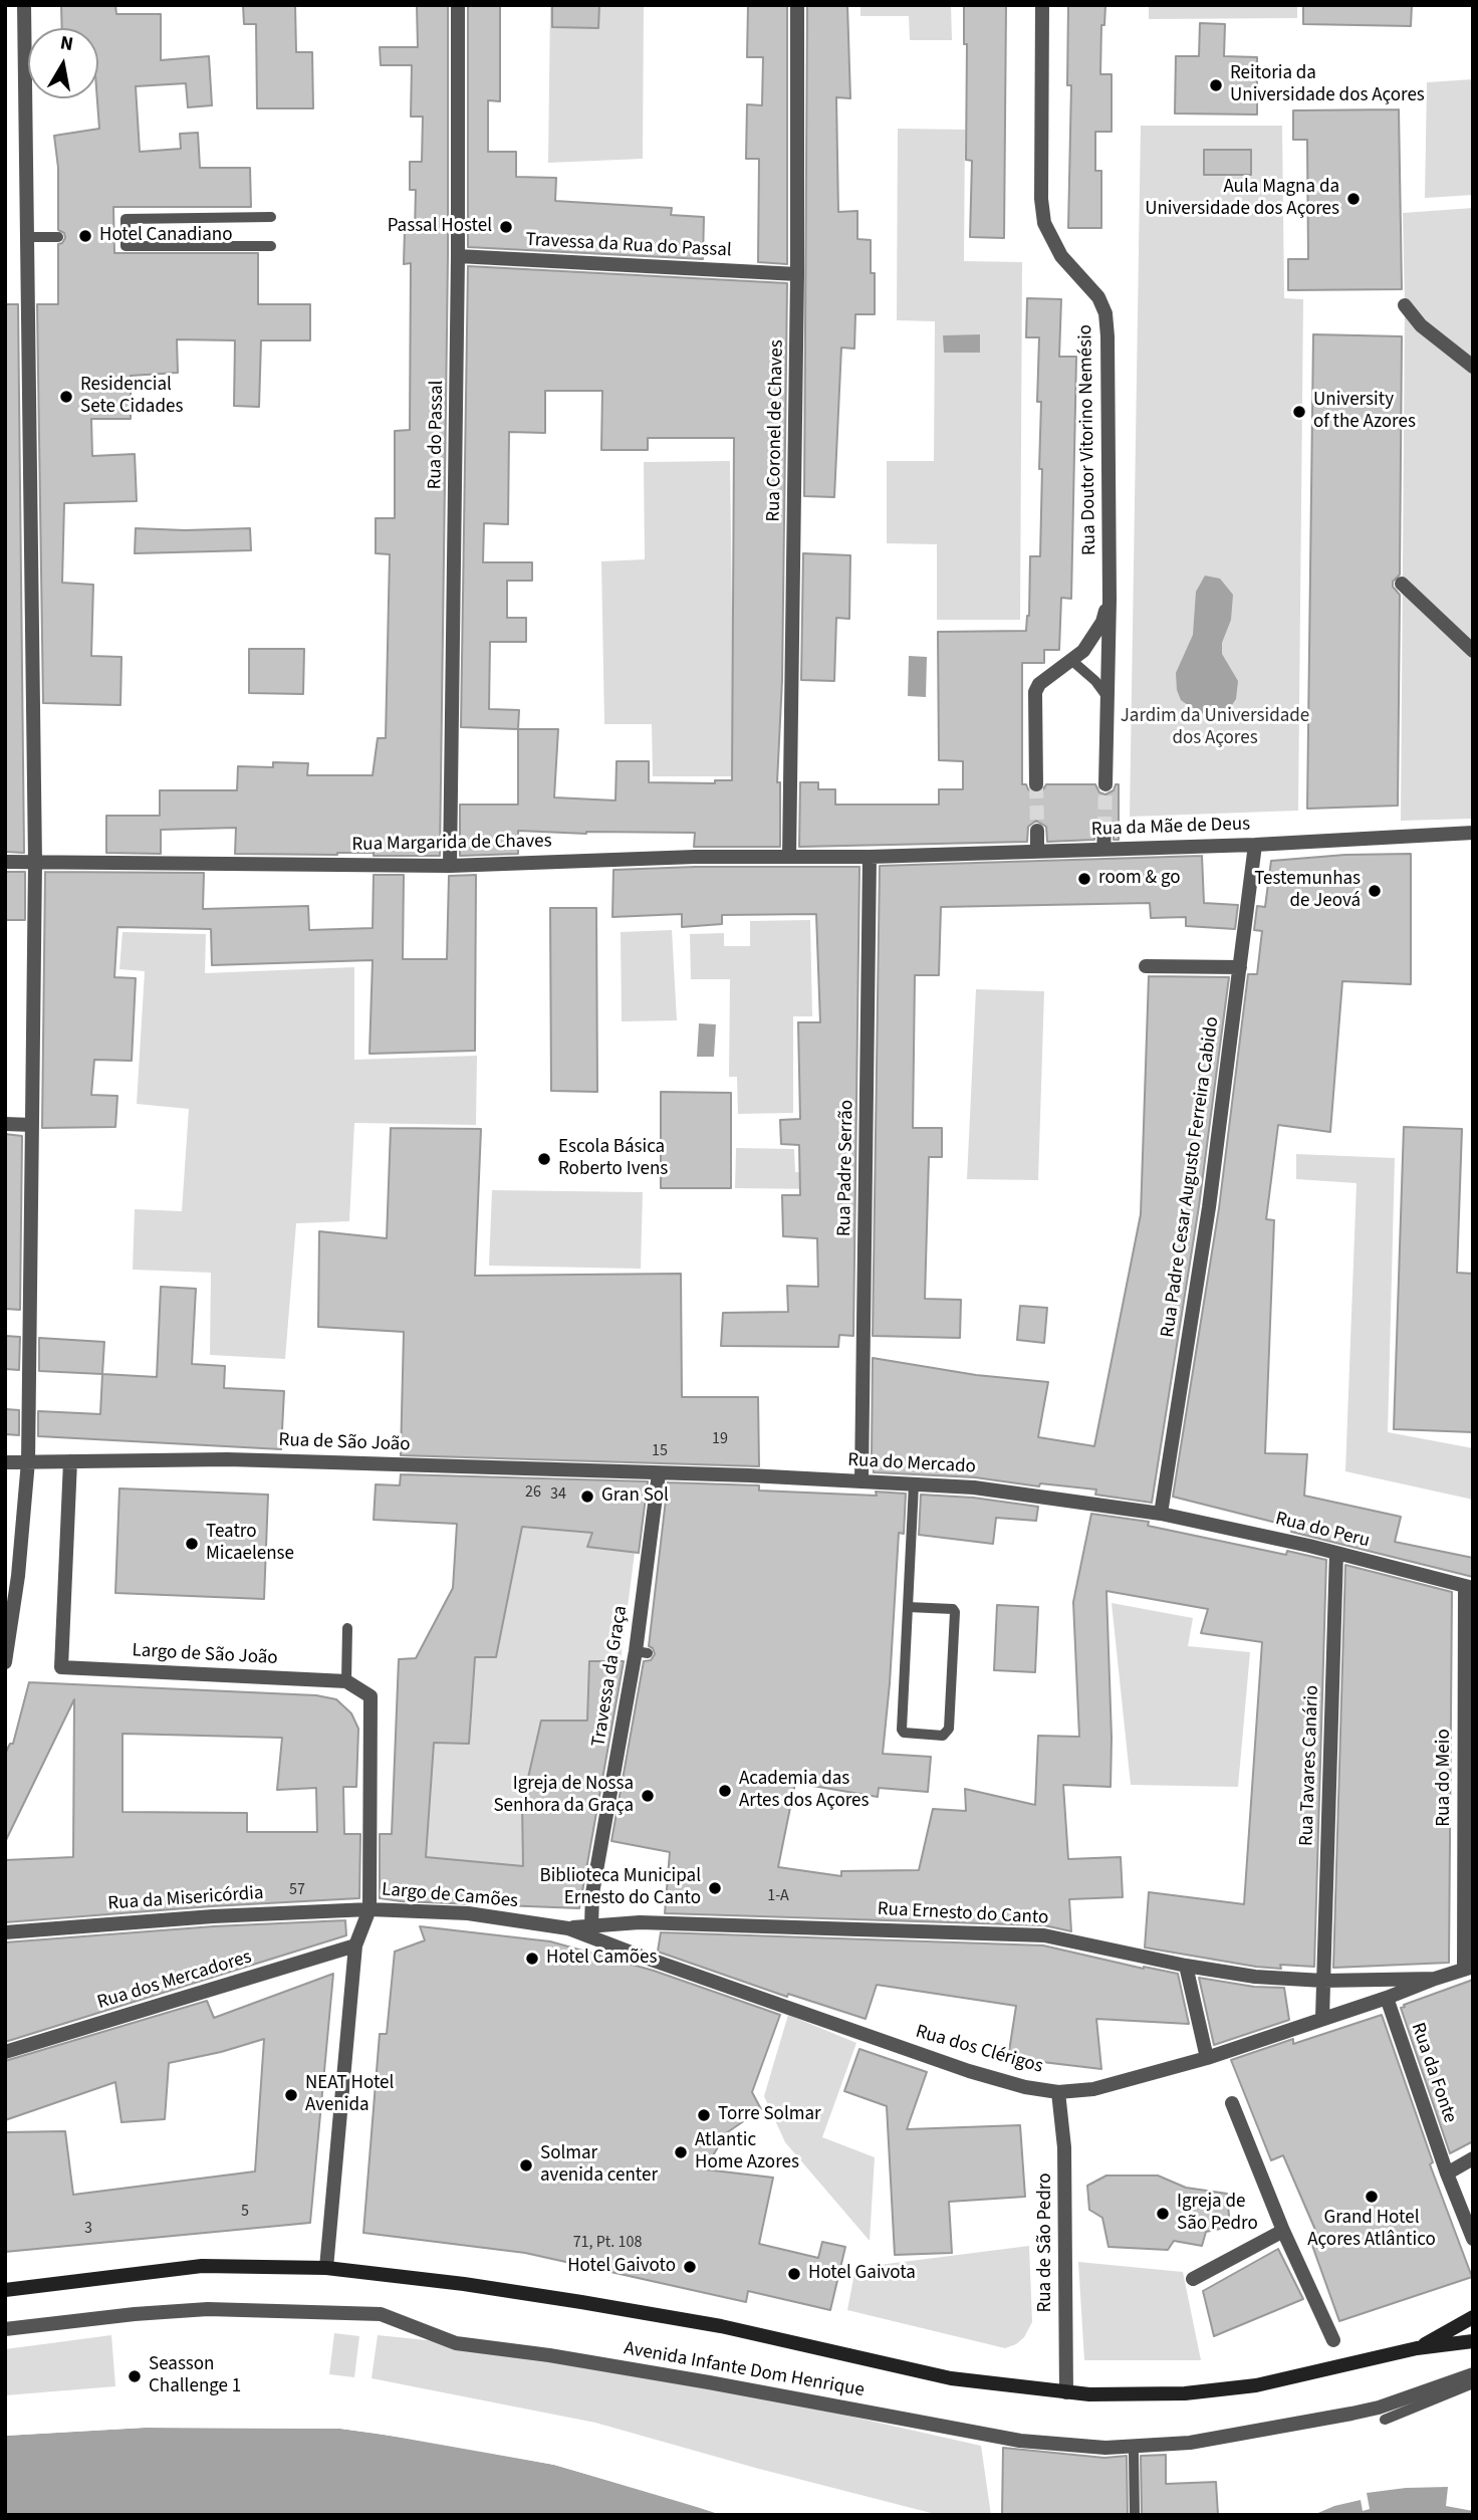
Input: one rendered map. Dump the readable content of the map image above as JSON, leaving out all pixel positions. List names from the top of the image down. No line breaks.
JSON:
{"streets":{"main road":["Avenida Infante Dom Henrique"],"street":["Travessa da Rua do Passal","Rua Coronel de Chaves","Rua do Passal","Rua Doutor Vitorino Nemésio","Rua da Mãe de Deus","Rua Margarida de Chaves","Rua Padre Serrão","Rua Padre Cesar Augusto Ferreira Cabido","Rua de São João","Rua do Mercado","Rua do Peru","Largo de São João","Travessa da Graça","Rua Tavares Canário","Rua do Meio","Largo de Camões","Rua da Misericórdia","Rua Ernesto do Canto","Rua dos Mercadores","Rua dos Clérigos","Rua da Fonte","Rua de São Pedro"]},"crossings":[["Travessa da Rua do Passal","Rua Coronel de Chaves"],["Travessa da Rua do Passal","Rua do Passal"],["Rua Coronel de Chaves","Rua Margarida de Chaves"],["Rua do Passal","Rua Margarida de Chaves"],["Rua da Mãe de Deus","Rua Margarida de Chaves"],["Rua da Mãe de Deus","Rua Padre Serrão"],["Rua da Mãe de Deus","Rua Padre Cesar Augusto Ferreira Cabido"],["Rua Margarida de Chaves","Rua Padre Serrão"],["Rua Padre Serrão","Rua do Mercado"],["Rua Padre Cesar Augusto Ferreira Cabido","Rua do Mercado"],["Rua Padre Cesar Augusto Ferreira Cabido","Rua do Peru"],["Rua de São João","Rua do Mercado"],["Rua de São João","Largo de São João"],["Rua de São João","Travessa da Graça"],["Rua do Mercado","Rua do Peru"],["Rua do Mercado","Travessa da Graça"],["Rua do Peru","Rua Tavares Canário"],["Rua do Peru","Rua do Meio"],["Travessa da Graça","Largo de Camões"],["Rua Tavares Canário","Rua Ernesto do Canto"],["Rua Tavares Canário","Rua dos Clérigos"],["Largo de Camões","Rua da Misericórdia"],["Largo de Camões","Rua Ernesto do Canto"],["Largo de Camões","Rua dos Clérigos"],["Rua Ernesto do Canto","Rua dos Clérigos"],["Rua dos Clérigos","Rua da Fonte"],["Rua dos Clérigos","Rua de São Pedro"],["Rua de São Pedro","Avenida Infante Dom Henrique"]],"parks":["Jardim da Universidade dos Açores"],"places":["Reitoria da Universidade dos Açores","Aula Magna da Universidade dos Açores","Passal Hostel","Hotel Canadiano","Residencial Sete Cidades","University of the Azores","room & go","Testemunhas de Jeová","Escola Básica Roberto Ivens","Gran Sol","Teatro Micaelense","Academia das Artes dos Açores","Igreja de Nossa Senhora da Graça","Biblioteca Municipal Ernesto do Canto","Hotel Camões","NEAT Hotel Avenida","Torre Solmar","Atlantic Home Azores","Solmar avenida center","Grand Hotel Açores Atlântico","Igreja de São Pedro","Hotel Gaivoto","Hotel Gaivota","Seasson Challenge 1"],"house_numbers":["19","15","26","34","57","1-A","5","3","71, Pt. 108"],"north":"top"}
